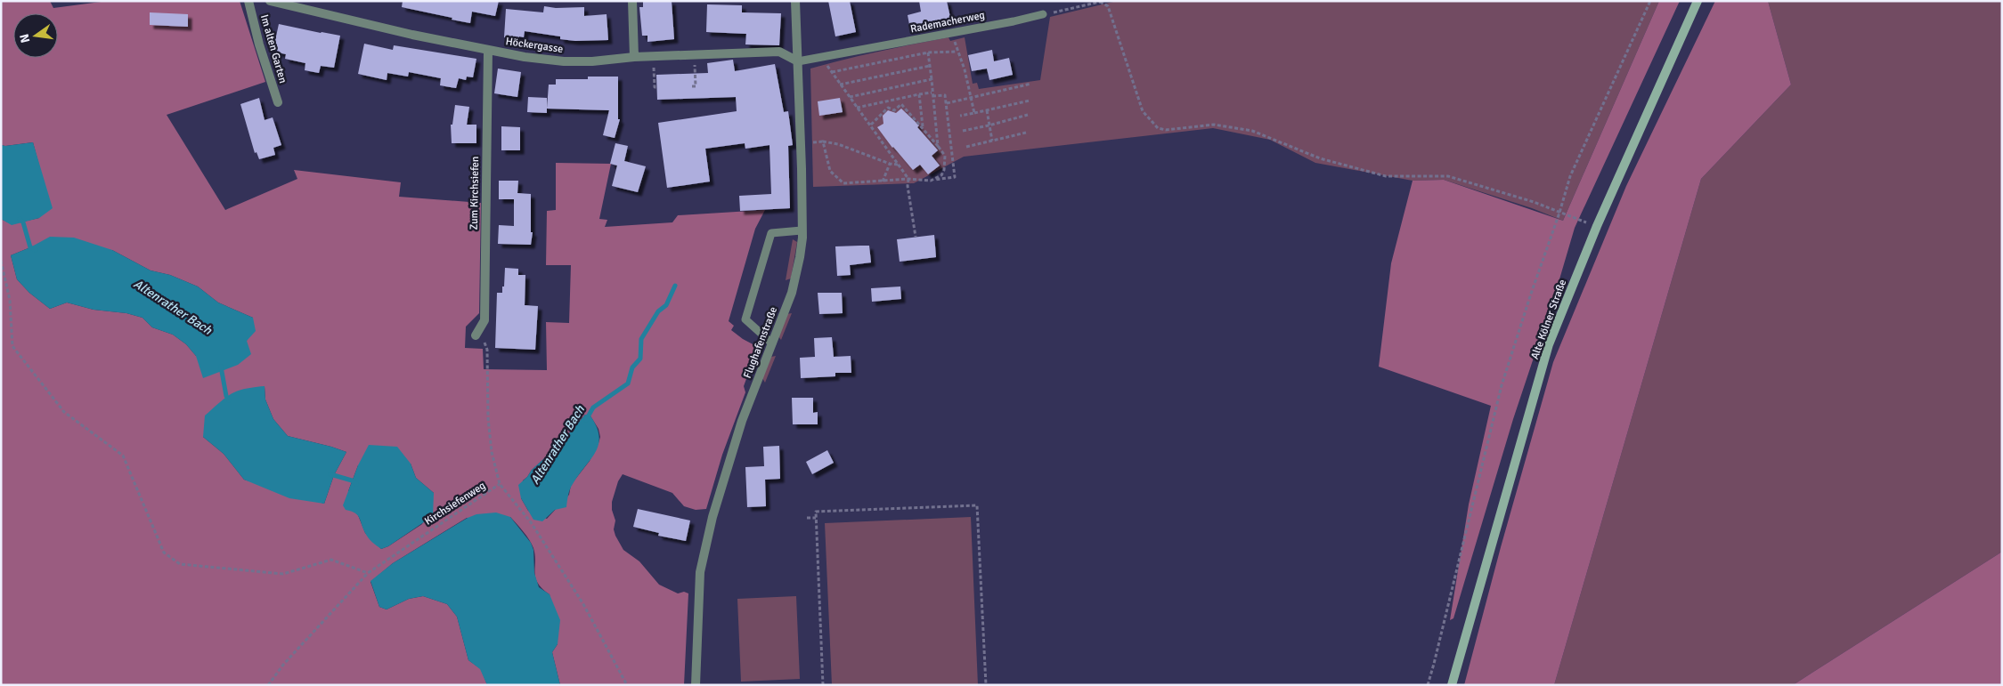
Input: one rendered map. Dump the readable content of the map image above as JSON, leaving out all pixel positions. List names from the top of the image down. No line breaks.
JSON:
{"streets":{"main road":["Alte Kölner Straße"],"street":["Höckergasse","Im alten Garten","Zum Kirchsiefen","Flughafenstraße"],"lane":["Rademacherweg"],"path":["Kirchsiefenweg"]},"crossings":[["Rademacherweg","Höckergasse"],["Rademacherweg","Flughafenstraße"],["Höckergasse","Zum Kirchsiefen"],["Höckergasse","Flughafenstraße"]],"water":["Altenrather Bach"],"north":"left"}
